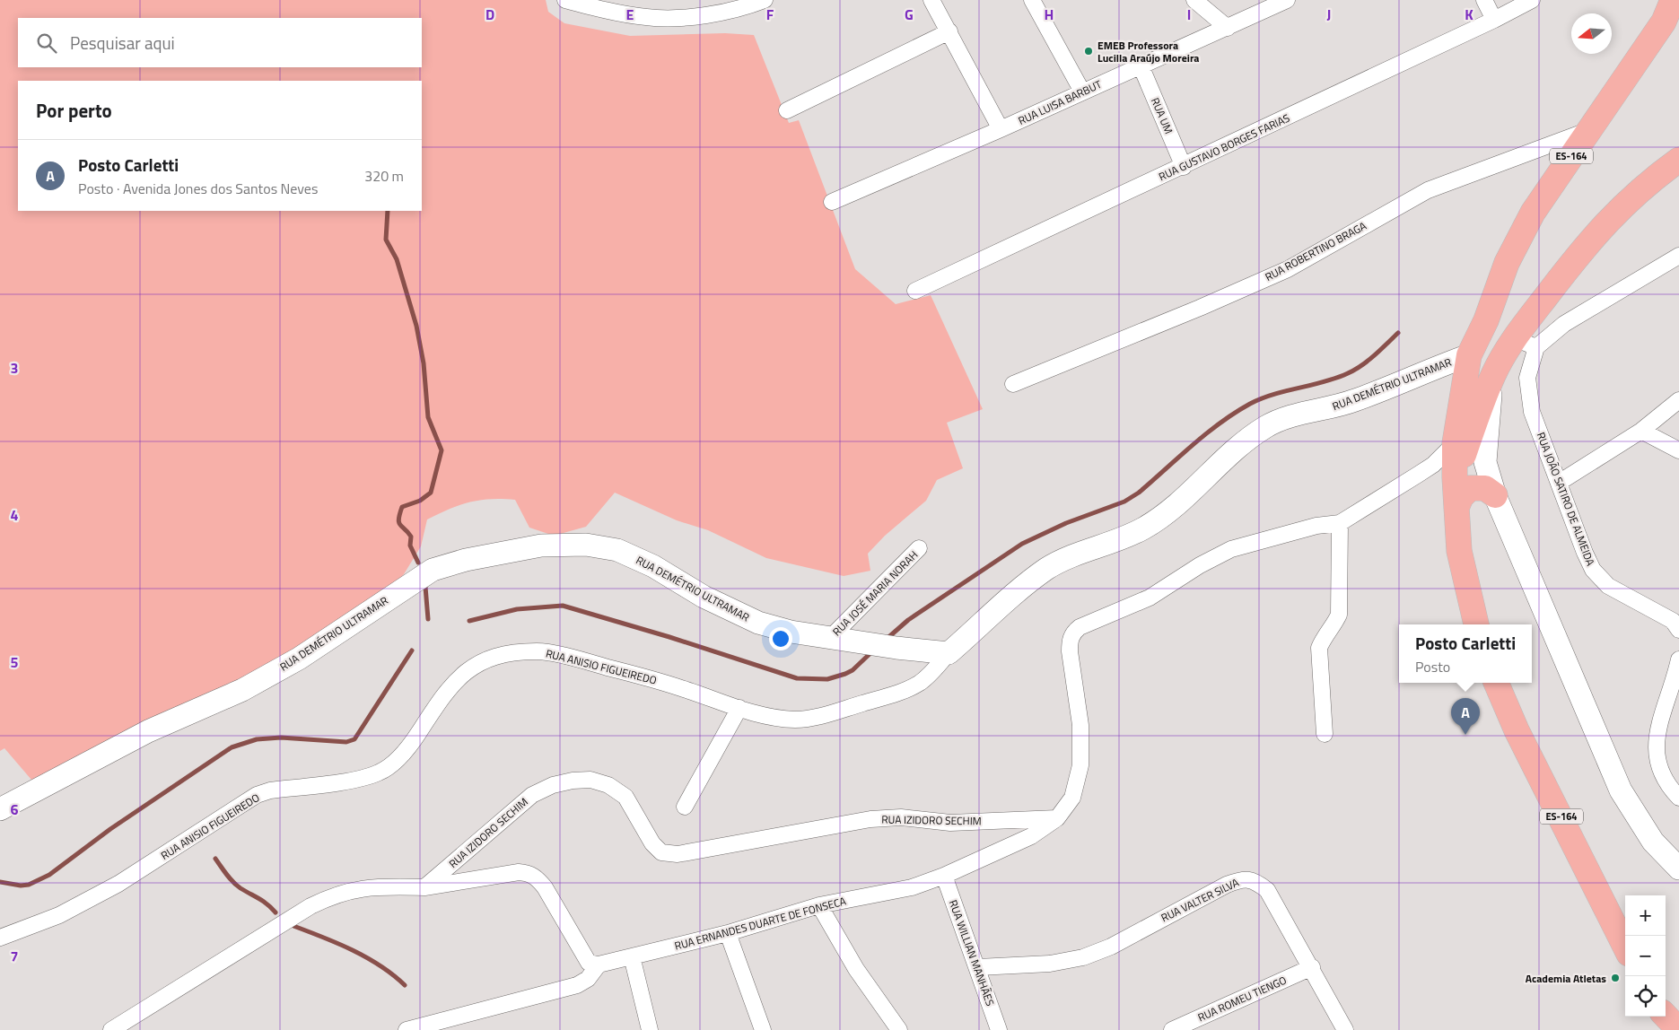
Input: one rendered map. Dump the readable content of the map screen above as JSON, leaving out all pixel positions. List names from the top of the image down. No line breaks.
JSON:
{"streets":{"highway":["ES-164"],"street":["RUA LUISA BARBUT","RUA UM","RUA GUSTAVO BORGES FARIAS","RUA ROBERTINO BRAGA","RUA DEMÉTRIO ULTRAMAR","RUA JOÃO SATIRO DE ALMEIDA","RUA JOSÉ MARIA NORAH","RUA ANISIO FIGUEIREDO","RUA IZIDORO SECHIM","RUA VALTER SILVA","RUA ERNANDES DUARTE DE FONSECA","RUA WILLIAN MANHÃES","RUA ROMEU TIENGO"]},"crossings":[["RUA LUISA BARBUT","RUA UM"],["RUA UM","RUA GUSTAVO BORGES FARIAS"],["ES-164","RUA ROBERTINO BRAGA"],["ES-164","RUA DEMÉTRIO ULTRAMAR"],["ES-164","RUA ERNANDES DUARTE DE FONSECA"],["RUA DEMÉTRIO ULTRAMAR","RUA JOSÉ MARIA NORAH"],["RUA DEMÉTRIO ULTRAMAR","RUA ANISIO FIGUEIREDO"],["RUA IZIDORO SECHIM","RUA ERNANDES DUARTE DE FONSECA"],["RUA VALTER SILVA","RUA WILLIAN MANHÃES"],["RUA VALTER SILVA","RUA ROMEU TIENGO"],["RUA ERNANDES DUARTE DE FONSECA","RUA WILLIAN MANHÃES"]],"places":["EMEB Professora Lucilla Araújo Moreira","Academia Atletas"],"north":"left","page":{"search":"Pesquisar aqui","heading":"Por perto","list":[{"mark":"A","name":"Posto Carletti","note":"Posto · Avenida Jones dos Santos Neves","value":"320 m"}],"popup":["Posto Carletti","Posto"],"pins":"A","map_buttons":["+","−"]},"grid":{"columns":["D","E","F","G","H","I","J","K"],"rows":["3","4","5","6","7"]}}
